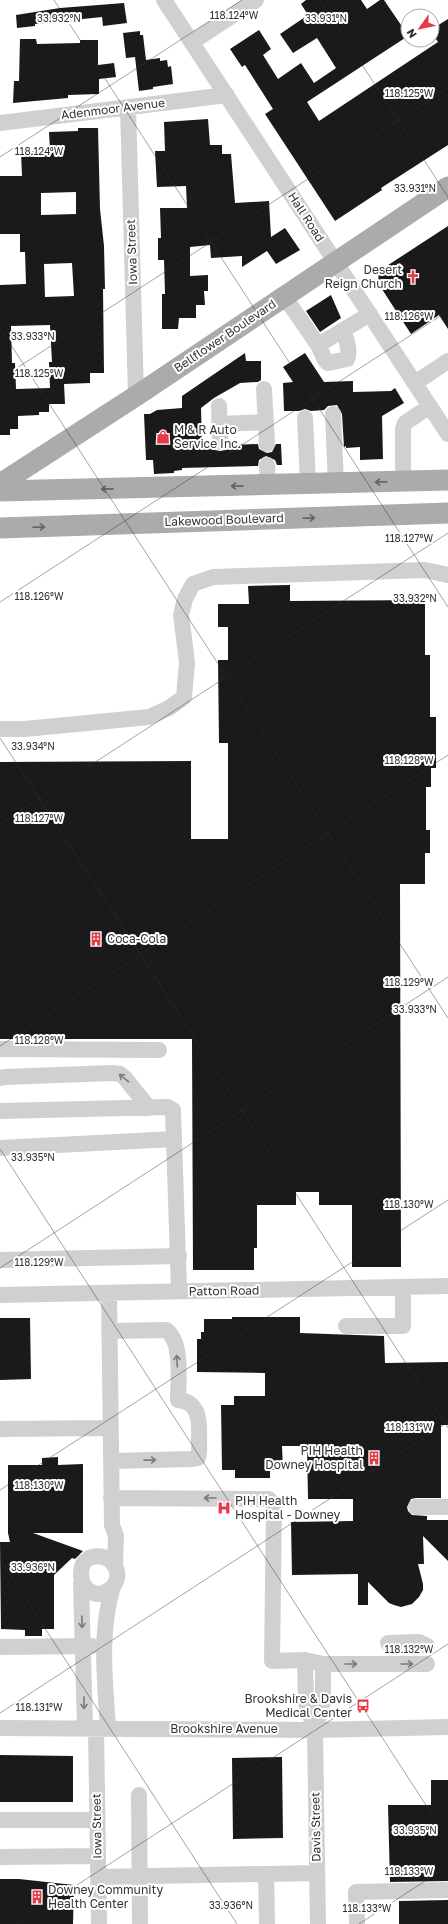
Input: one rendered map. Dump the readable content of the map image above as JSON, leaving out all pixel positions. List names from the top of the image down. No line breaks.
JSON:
{"streets":{"main road":["Bellflower Boulevard","Lakewood Boulevard"],"street":["Adenmoor Avenue","Hall Road","Iowa Street","Patton Road","Brookshire Avenue","Davis Street"]},"crossings":[["Adenmoor Avenue","Hall Road"],["Adenmoor Avenue","Iowa Street"],["Hall Road","Bellflower Boulevard"],["Iowa Street","Bellflower Boulevard"],["Iowa Street","Brookshire Avenue"],["Brookshire Avenue","Davis Street"]],"places":{"church":["Desert Reign Church"],"shop":["M & R Auto Service Inc."],"building":["Coca-Cola","PIH Health Downey Hospital","Downey Community Health Center"],"hospital":["PIH Health Hospital - Downey"],"bus stop":["Brookshire & Davis Medical Center"]},"north":"bottom left","coordinates":["118.124°W","33.932°N","33.931°N","118.125°W","118.126°W","33.933°N","118.127°W","33.934°N","118.128°W","118.129°W","33.935°N","118.130°W","118.131°W","33.936°N","118.132°W","118.133°W"]}
